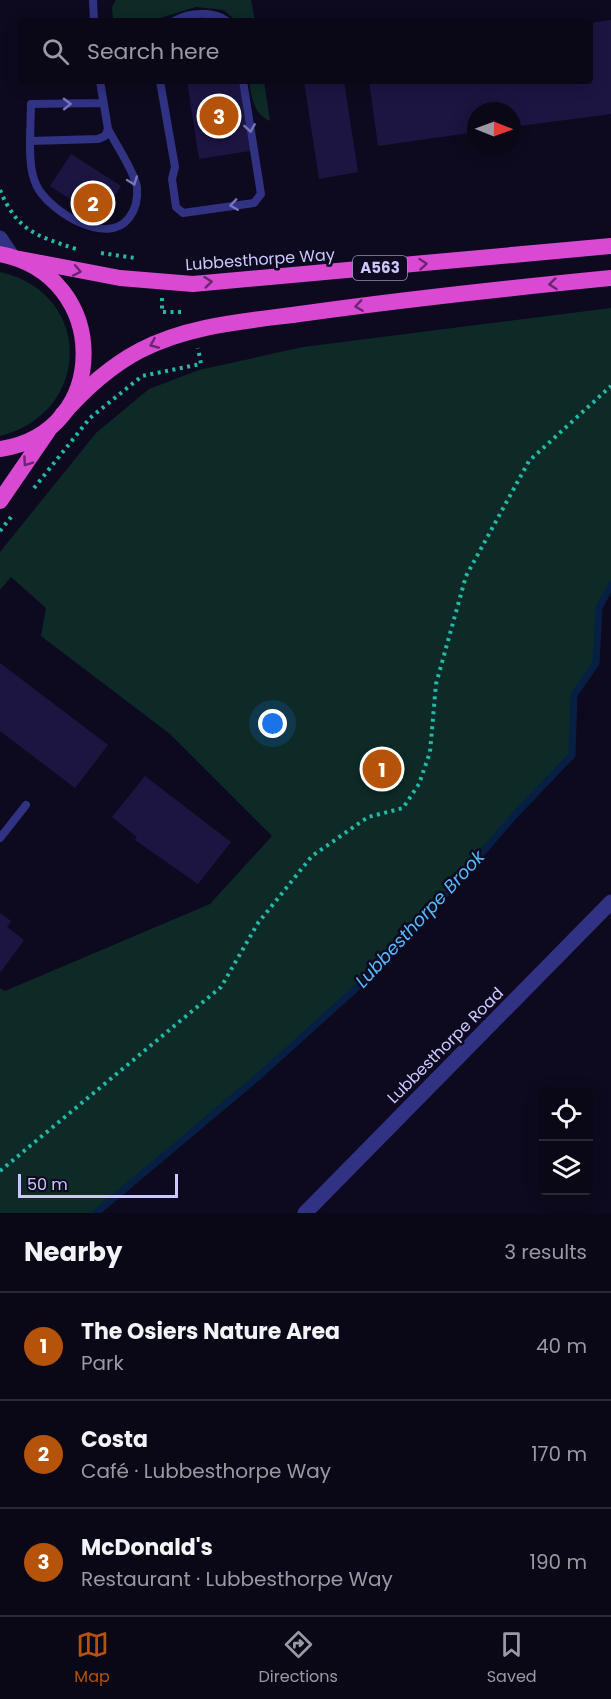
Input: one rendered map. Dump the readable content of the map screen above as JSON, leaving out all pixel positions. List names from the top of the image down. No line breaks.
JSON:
{"streets":{"highway":["Lubbesthorpe Way","A563"],"street":["Lubbesthorpe Road"]},"water":["Lubbesthorpe Brook"],"scale_bar":"50 m","north":"right","page":{"search":"Search here","pins":["3","2","1"],"scale":"50 m","heading":["Nearby","3 results"],"list":[{"mark":"1","name":"The Osiers Nature Area","note":"Park","value":"40 m"},{"mark":"2","name":"Costa","note":"Café · Lubbesthorpe Way","value":"170 m"},{"mark":"3","name":"McDonald's","note":"Restaurant · Lubbesthorpe Way","value":"190 m"}],"nav":["Map","Directions","Saved"]}}
